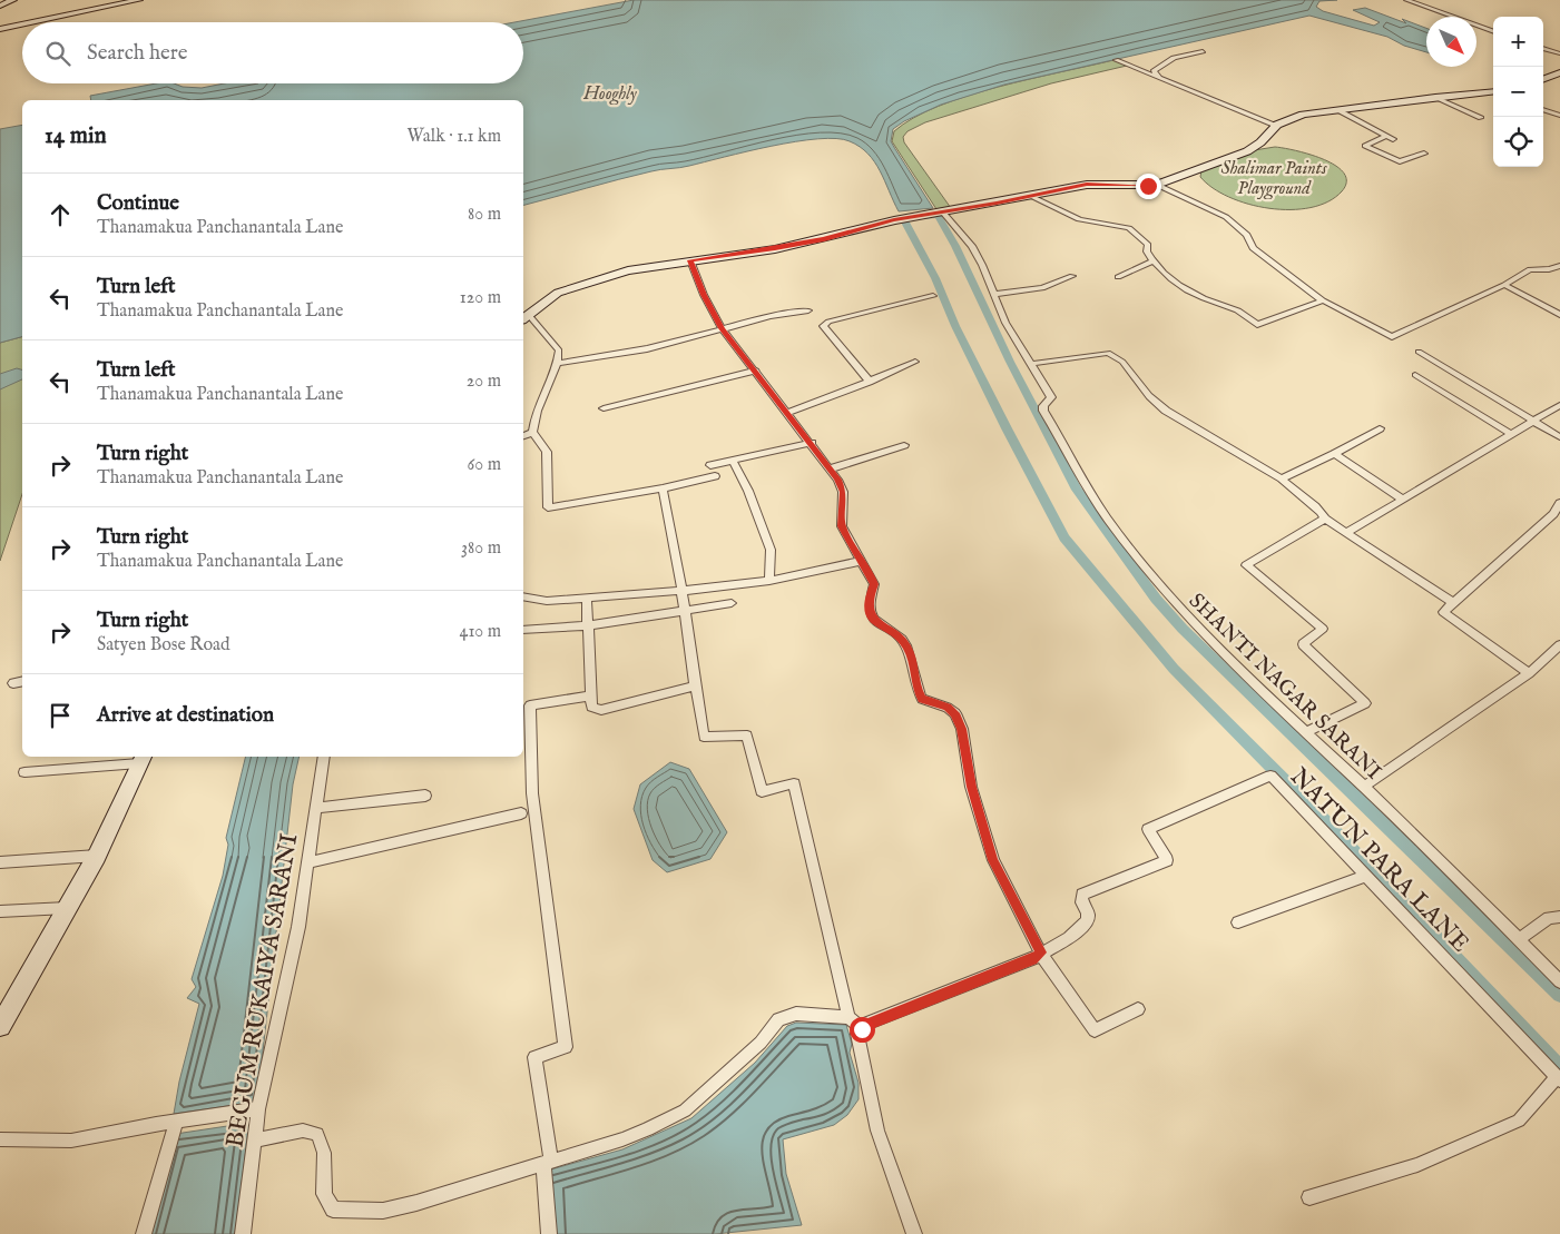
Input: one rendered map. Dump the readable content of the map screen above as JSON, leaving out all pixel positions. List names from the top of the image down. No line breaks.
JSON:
{"streets":{"street":["SHANTI NAGAR SARANI","NATUN PARA LANE","BEGUM RUKAIYA SARANI"]},"water":["Hooghly"],"parks":["Shalimar Paints Playground"],"north":"bottom right","page":{"map_buttons":["+","−"],"search":"Search here","heading":["14 min","Walk · 1.1 km"],"list":[["Continue","Thanamakua Panchanantala Lane","80 m"],["Turn left","Thanamakua Panchanantala Lane","120 m"],["Turn left","Thanamakua Panchanantala Lane","20 m"],["Turn right","Thanamakua Panchanantala Lane","60 m"],["Turn right","Thanamakua Panchanantala Lane","380 m"],["Turn right","Satyen Bose Road","410 m"],"Arrive at destination"]}}
